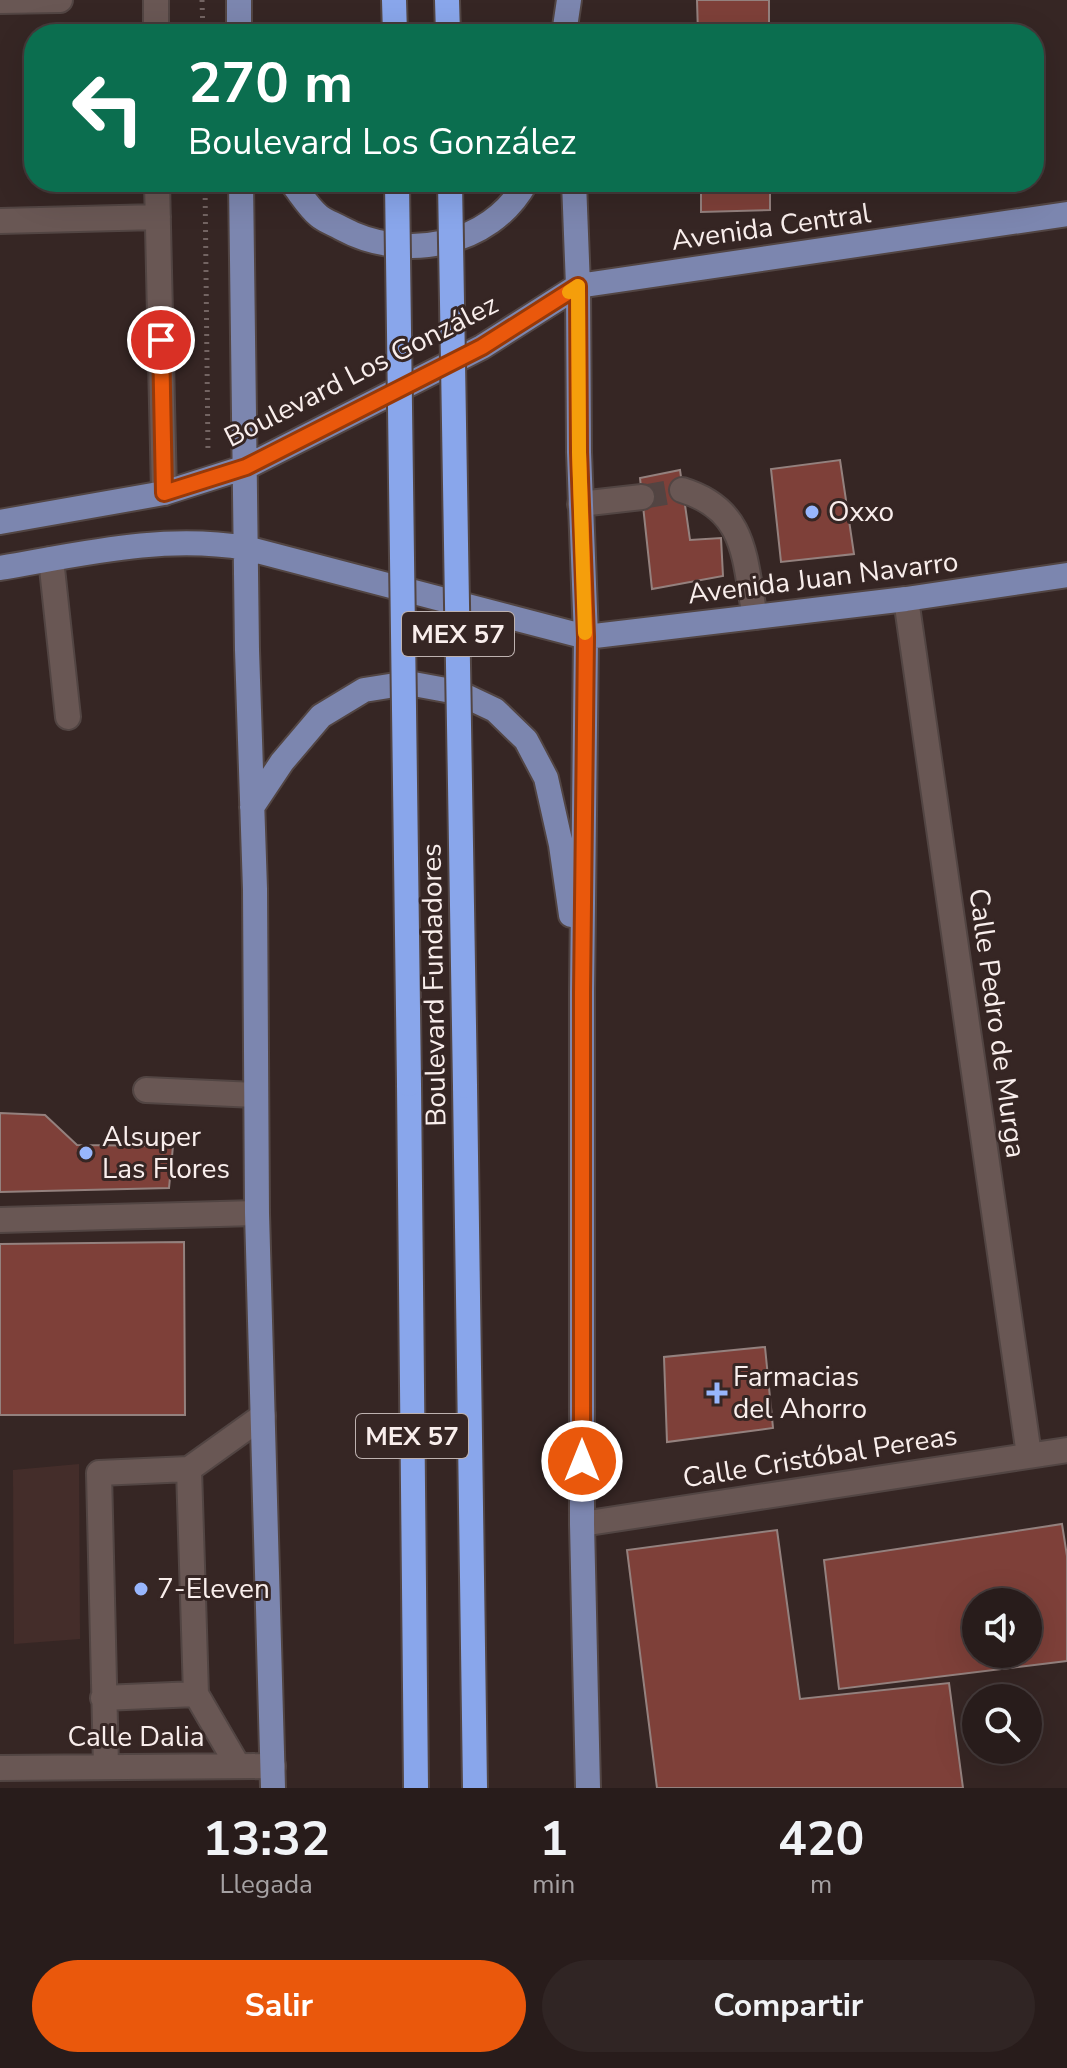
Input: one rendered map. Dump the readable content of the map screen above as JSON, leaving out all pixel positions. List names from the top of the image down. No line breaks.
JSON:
{"streets":{"highway":["MEX 57","Boulevard Fundadores"],"main road":["Avenida Central","Boulevard Los González","Avenida Juan Navarro"],"street":["Calle Pedro de Murga","Calle Cristóbal Pereas","Calle Dalia"]},"crossings":[["Avenida Central","Boulevard Los González"],["Avenida Juan Navarro","Calle Pedro de Murga"],["Calle Pedro de Murga","Calle Cristóbal Pereas"]],"places":{"other":["Oxxo","Alsuper Las Flores","7-Eleven"],"health":["Farmacias del Ahorro"]},"page":{"turn":["270 m","Boulevard Los González"],"eta":["13:32","Llegada","1","min","420","m"],"buttons":["Salir","Compartir"]}}
